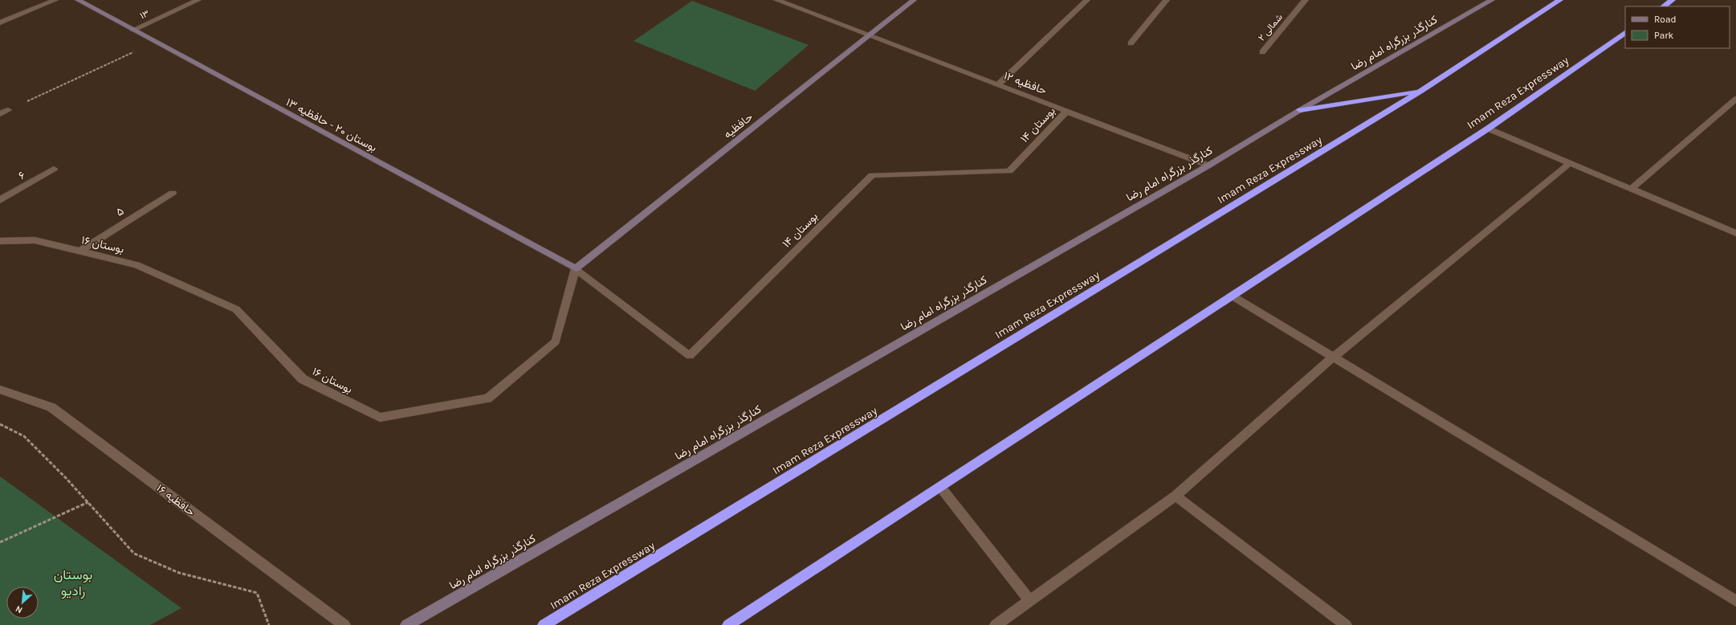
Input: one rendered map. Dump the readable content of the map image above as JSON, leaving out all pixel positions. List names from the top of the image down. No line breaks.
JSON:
{"streets":{"highway":["Imam Reza Expressway"],"street":["۱۳","۲ شمالی","کنارگذر بزرگراه امام رضا","حافظیه ۱۲","بوستان ۲۰ - حافظیه ۱۳","بوستان ۱۴","حافظیه","۶","۵","بوستان ۱۶","حافظیه ۱۶"]},"crossings":[["۱۳","بوستان ۲۰ - حافظیه ۱۳"],["کنارگذر بزرگراه امام رضا","حافظیه ۱۲"],["حافظیه ۱۲","بوستان ۱۴"],["حافظیه ۱۲","حافظیه"],["بوستان ۲۰ - حافظیه ۱۳","بوستان ۱۴"],["بوستان ۲۰ - حافظیه ۱۳","حافظیه"],["بوستان ۲۰ - حافظیه ۱۳","بوستان ۱۶"],["بوستان ۱۴","حافظیه"],["بوستان ۱۴","بوستان ۱۶"],["حافظیه","بوستان ۱۶"],["۵","بوستان ۱۶"]],"parks":["بوستان رادیو"],"legend":["Road","Park"],"north":"bottom left"}
